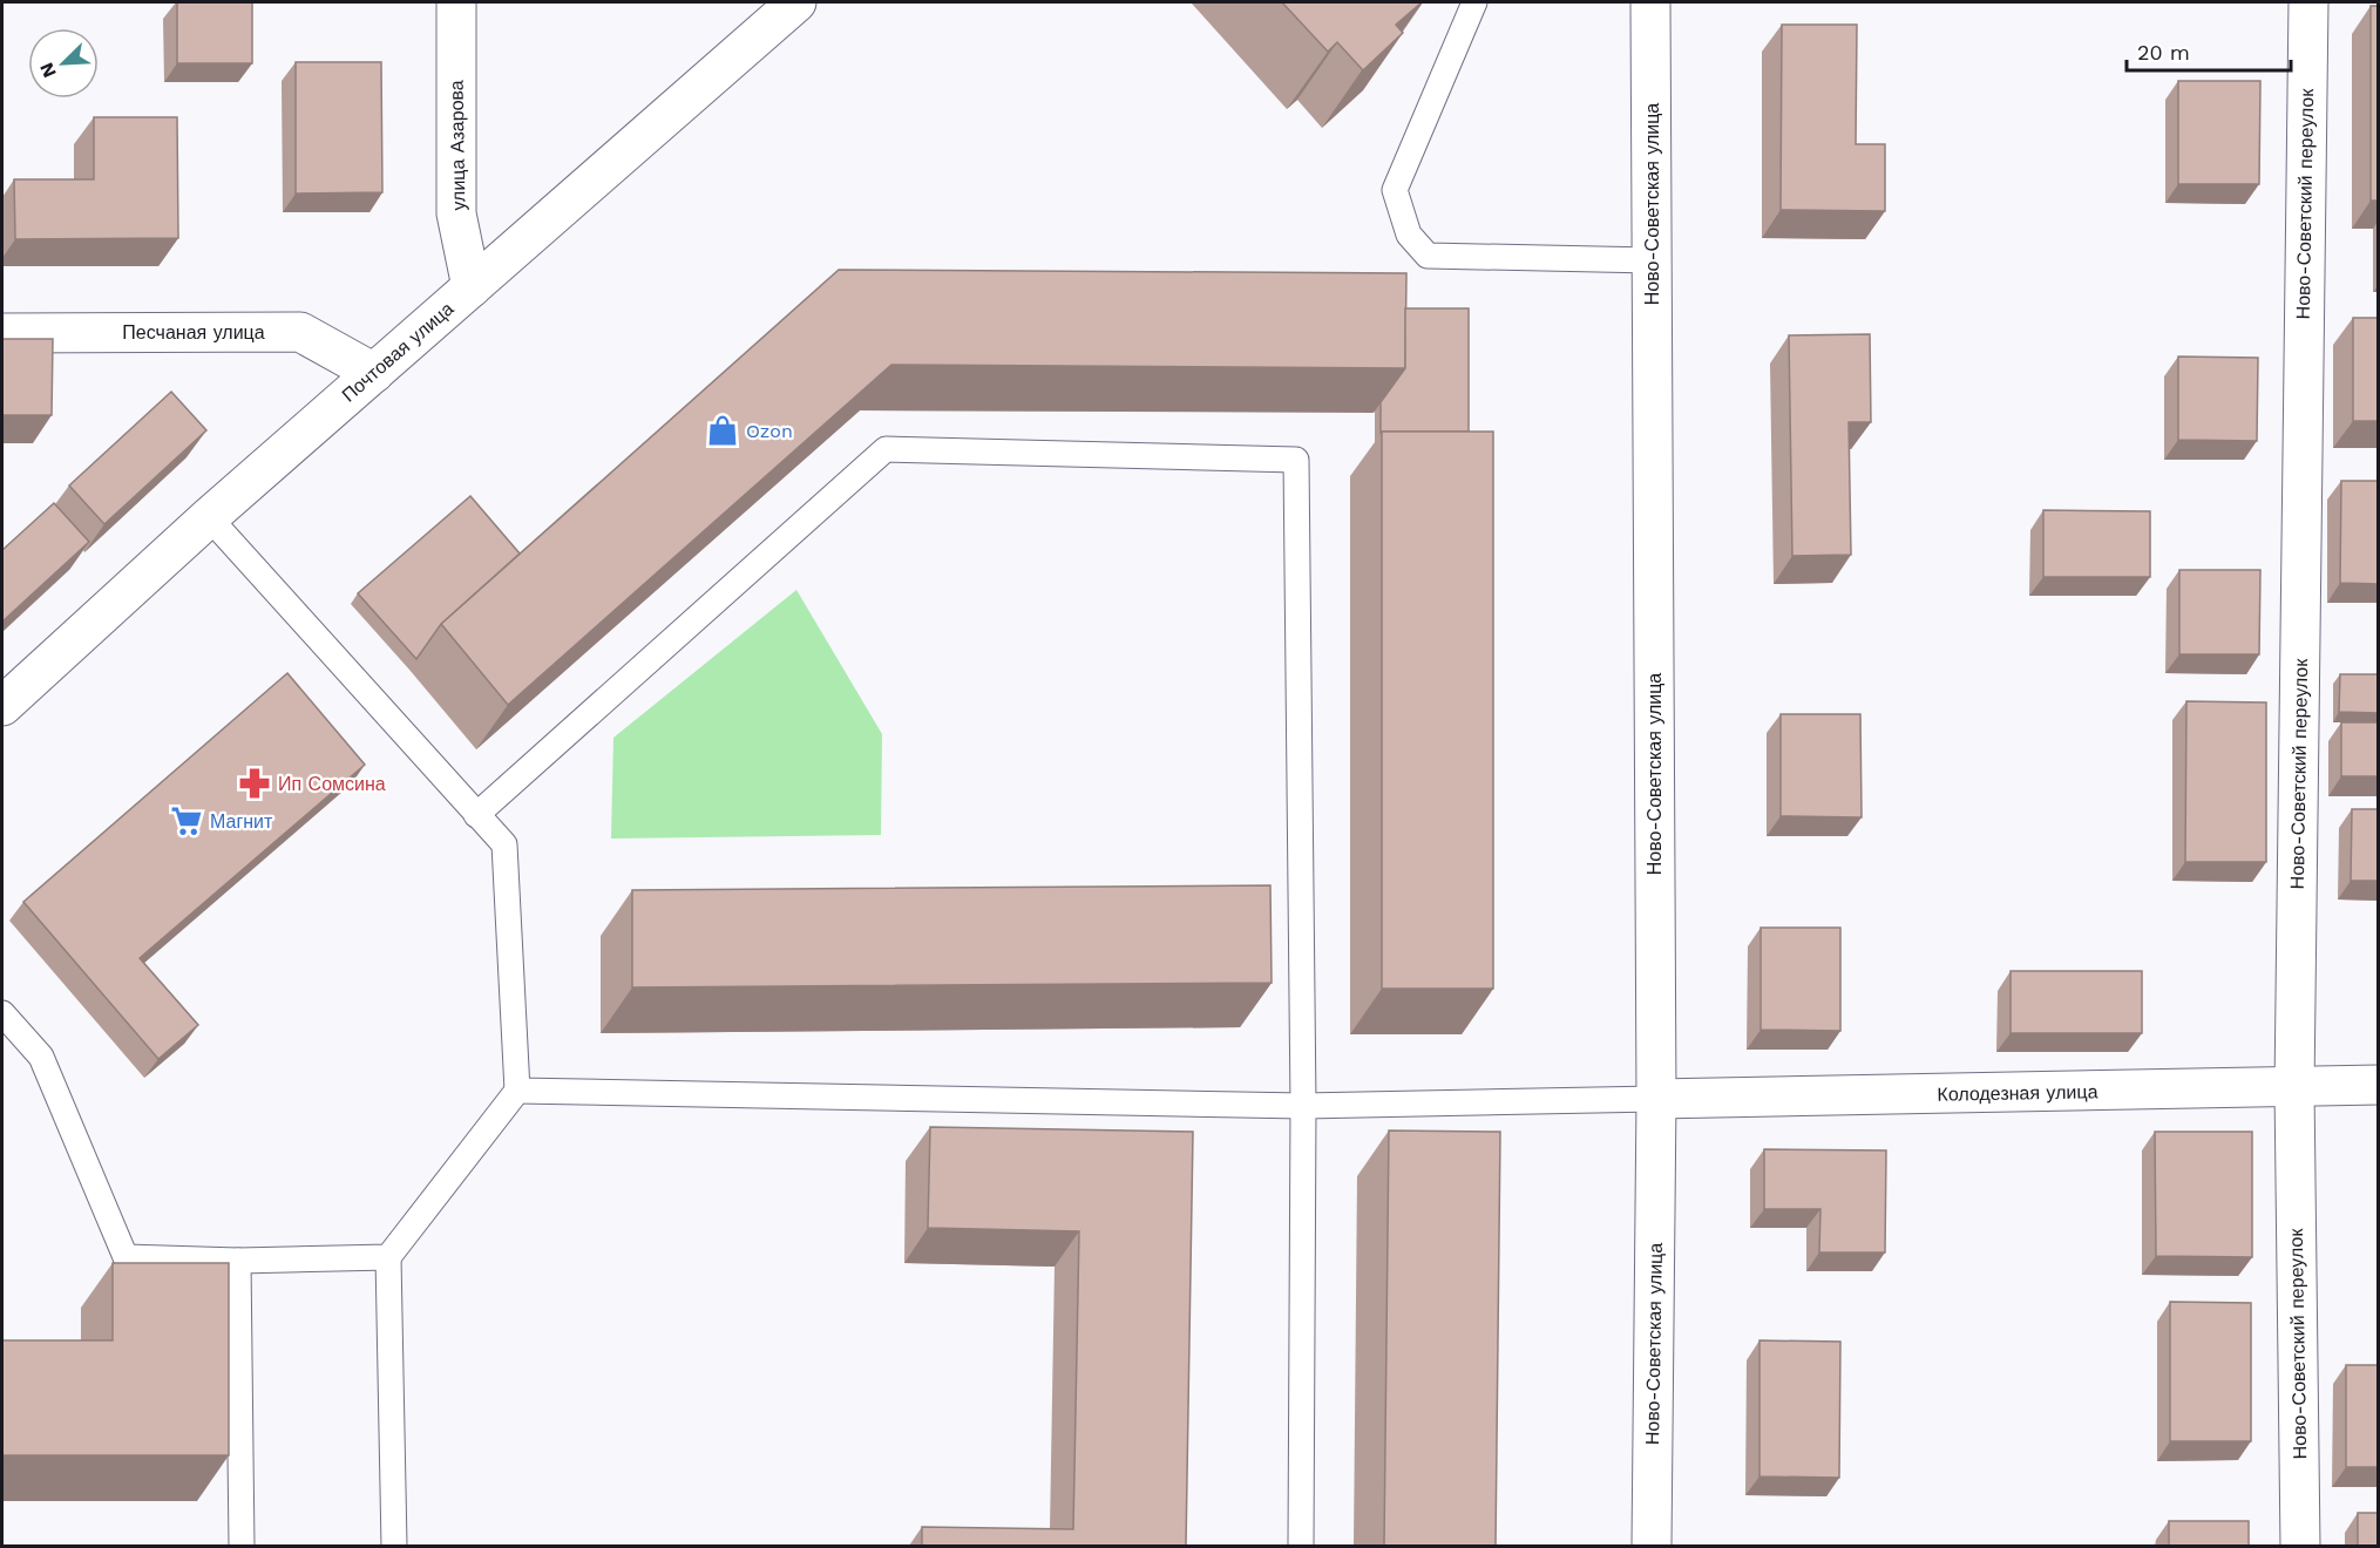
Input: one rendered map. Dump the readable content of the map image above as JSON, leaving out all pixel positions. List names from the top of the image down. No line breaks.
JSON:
{"streets":{"street":["улица Азарова","Ново-Советская улица","Ново-Советский переулок","Песчаная улица","Почтовая улица","Колодезная улица"]},"crossings":[["улица Азарова","Почтовая улица"],["Ново-Советская улица","Колодезная улица"],["Ново-Советский переулок","Колодезная улица"],["Песчаная улица","Почтовая улица"]],"places":{"shop":["Ozon"],"pharmacy":["Ип Сомсина"],"supermarket":["Магнит"]},"scale_bar":"20 m","north":"bottom left"}
